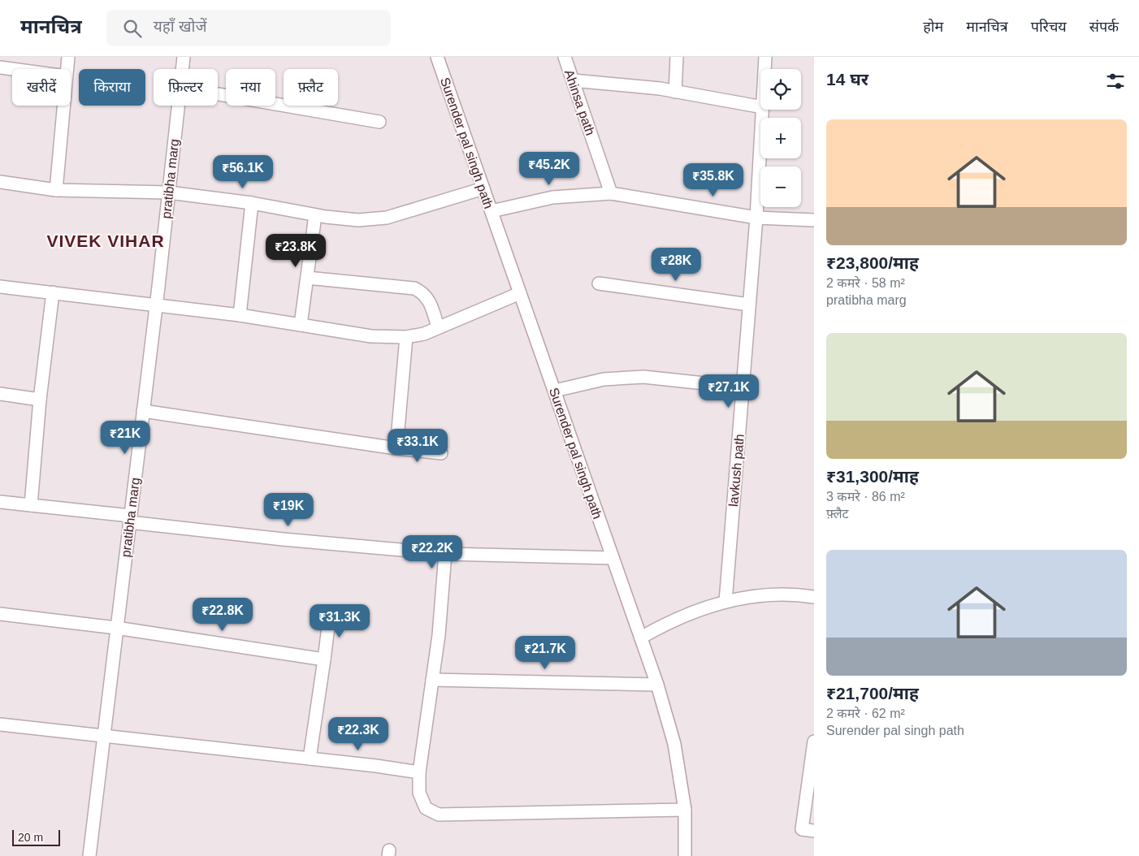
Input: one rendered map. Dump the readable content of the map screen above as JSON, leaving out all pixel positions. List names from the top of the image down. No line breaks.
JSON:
{"streets":{"street":["Ahinsa path","Surender pal singh path","pratibha marg","lavkush path"]},"districts":["VIVEK VIHAR"],"scale_bar":"20 m","page":{"header":"मानचित्र","search":"यहाँ खोजें","nav":["होम","मानचित्र","परिचय","संपर्क"],"heading":"14 घर","map_buttons":["+","−"],"chip":["खरीदें","किराया","फ़िल्टर","नया","फ़्लैट"],"list":[{"name":"₹23,800/माह","note":"2 कमरे · 58 m² · pratibha marg"},{"name":"₹31,300/माह","note":"3 कमरे · 86 m² · फ़्लैट"},{"name":"₹21,700/माह","note":"2 कमरे · 62 m² · Surender pal singh path"}],"price":["₹45.2K","₹56.1K","₹35.8K","₹23.8K","₹28K","₹27.1K","₹21K","₹33.1K","₹19K","₹22.2K","₹22.8K","₹31.3K","₹21.7K","₹22.3K"],"scale":"20 m"}}
